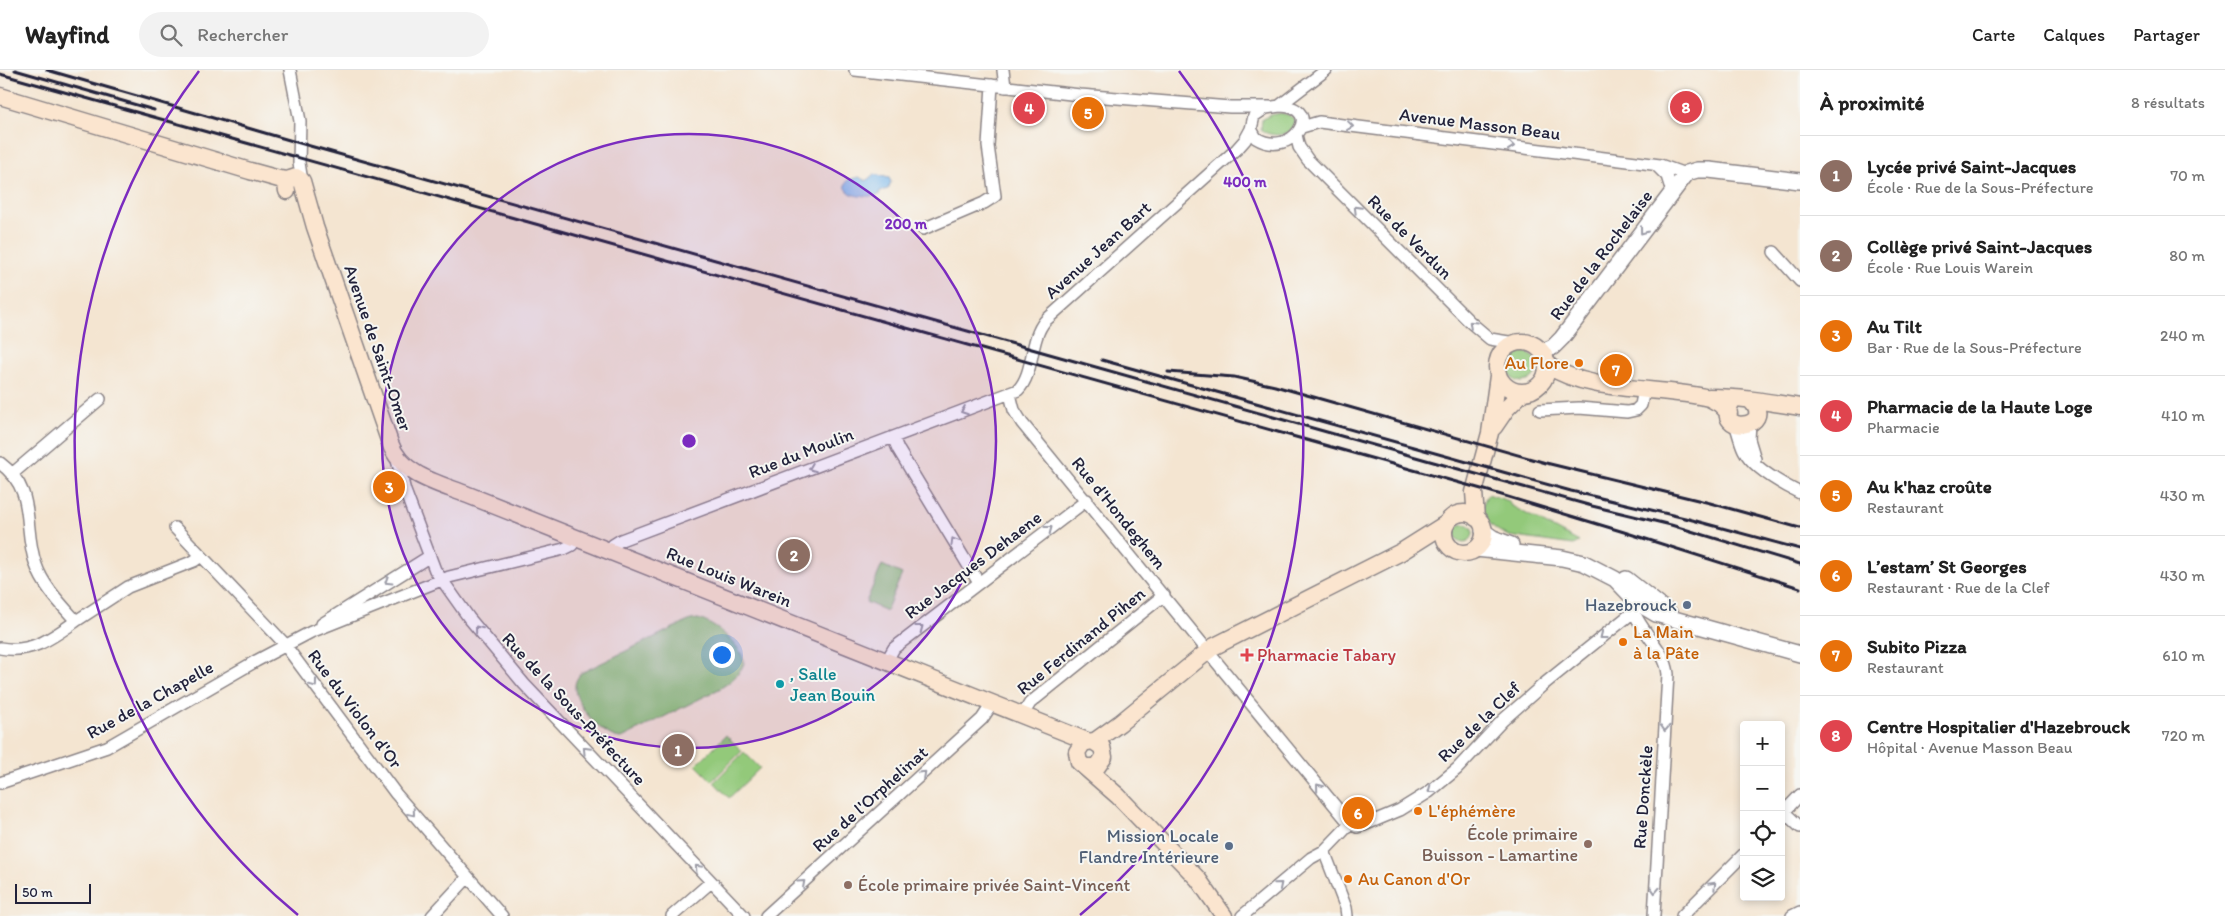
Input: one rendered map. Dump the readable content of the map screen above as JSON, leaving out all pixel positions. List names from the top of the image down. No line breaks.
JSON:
{"streets":{"main road":["Avenue de Saint-Omer","Rue Louis Warein"],"street":["Avenue Masson Beau","Rue de Verdun","Avenue Jean Bart","Rue de la Rochelaise","Rue du Moulin","Rue d'Hondeghem","Rue Jacques Dehaene","Rue Ferdinand Pihen","Rue de la Chapelle","Rue du Violon d'Or","Rue de la Sous-Préfecture","Rue de la Clef","Rue Donckèle","Rue de l'Orphelinat"]},"crossings":[["Avenue Masson Beau","Rue de Verdun"],["Avenue Masson Beau","Avenue Jean Bart"],["Avenue Masson Beau","Rue de la Rochelaise"],["Rue de Verdun","Avenue Jean Bart"],["Rue de Verdun","Rue de la Rochelaise"],["Avenue Jean Bart","Rue du Moulin"],["Avenue Jean Bart","Rue d'Hondeghem"],["Avenue de Saint-Omer","Rue Louis Warein"],["Avenue de Saint-Omer","Rue de la Sous-Préfecture"],["Rue du Moulin","Rue d'Hondeghem"],["Rue du Moulin","Rue Louis Warein"],["Rue d'Hondeghem","Rue Jacques Dehaene"],["Rue d'Hondeghem","Rue Ferdinand Pihen"],["Rue d'Hondeghem","Rue de la Clef"],["Rue Jacques Dehaene","Rue Louis Warein"],["Rue Louis Warein","Rue Ferdinand Pihen"],["Rue Louis Warein","Rue de la Sous-Préfecture"],["Rue Louis Warein","Rue de l'Orphelinat"],["Rue de la Chapelle","Rue du Violon d'Or"],["Rue de la Chapelle","Rue de la Sous-Préfecture"],["Rue de la Clef","Rue Donckèle"]],"one_way":["Avenue Masson Beau","Rue de Verdun","Rue de la Rochelaise","Rue du Moulin","Rue d'Hondeghem","Rue Jacques Dehaene","Rue du Violon d'Or","Rue de la Sous-Préfecture","Rue de la Clef","Rue Donckèle","Rue de l'Orphelinat"],"places":{"other":["Au Flore","Hazebrouck","La Main à la Pâte",", Salle Jean Bouin","L'éphémère","École primaire Buisson - Lamartine","Mission Locale Flandre Intérieure","Au Canon d'Or","École primaire privée Saint-Vincent"],"health":["Pharmacie Tabary"]},"scale_bar":"50 m","page":{"header":"Wayfind","search":"Rechercher","nav":["Carte","Calques","Partager"],"heading":["À proximité","8 résultats"],"pins":["8","4","5","7","3","2","1","6"],"list":[{"mark":"1","name":"Lycée privé Saint-Jacques","note":"École · Rue de la Sous-Préfecture","value":"70 m"},{"mark":"2","name":"Collège privé Saint-Jacques","note":"École · Rue Louis Warein","value":"80 m"},{"mark":"3","name":"Au Tilt","note":"Bar · Rue de la Sous-Préfecture","value":"240 m"},{"mark":"4","name":"Pharmacie de la Haute Loge","note":"Pharmacie","value":"410 m"},{"mark":"5","name":"Au k'haz croûte","note":"Restaurant","value":"430 m"},{"mark":"6","name":"L’estam’ St Georges","note":"Restaurant · Rue de la Clef","value":"430 m"},{"mark":"7","name":"Subito Pizza","note":"Restaurant","value":"610 m"},{"mark":"8","name":"Centre Hospitalier d'Hazebrouck","note":"Hôpital · Avenue Masson Beau","value":"720 m"}],"map_buttons":["+","−"],"scale":"50 m"},"rings":["400 m","200 m"]}
